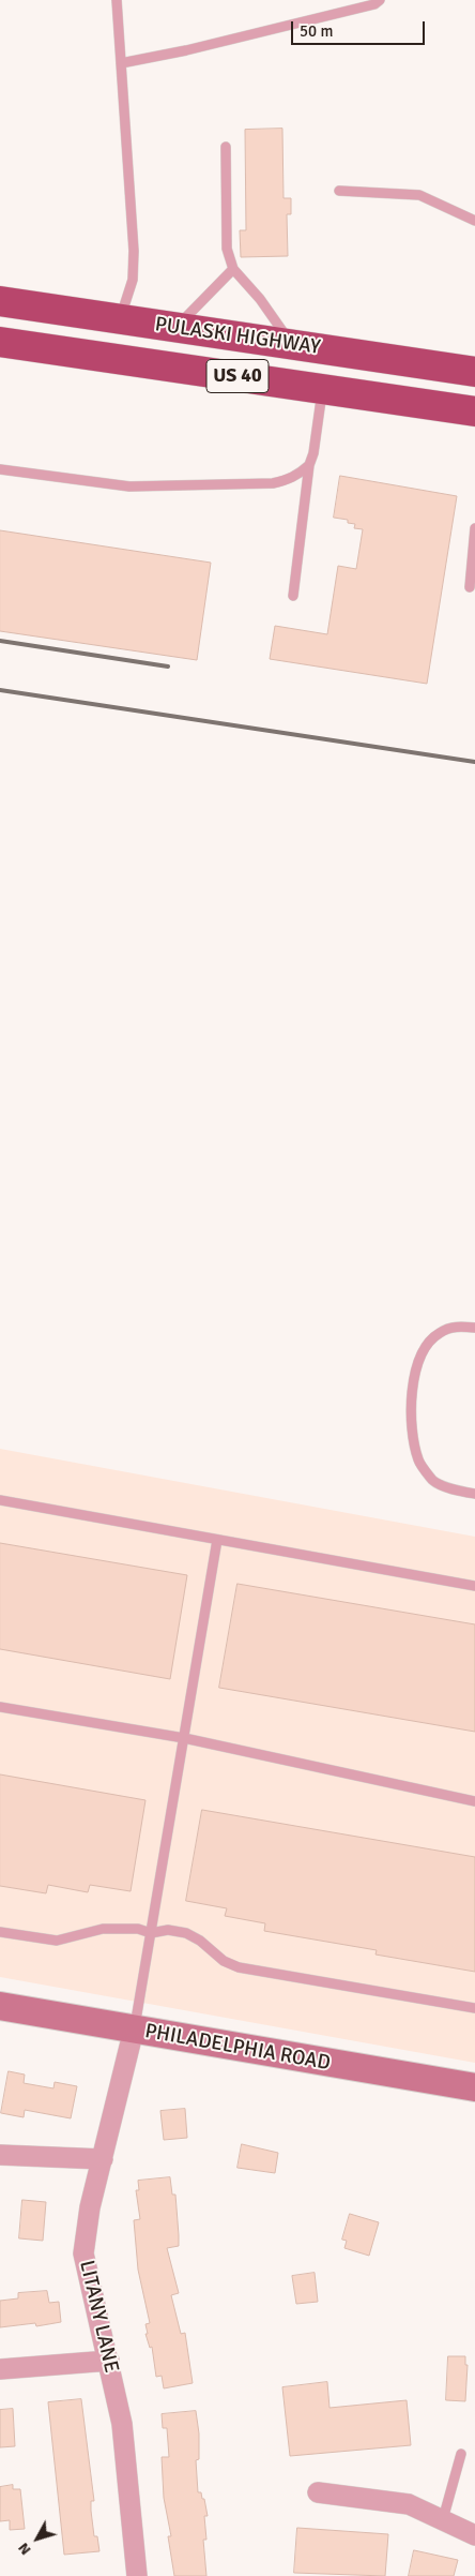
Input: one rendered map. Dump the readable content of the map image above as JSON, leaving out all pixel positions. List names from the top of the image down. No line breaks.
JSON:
{"streets":{"highway":["PULASKI HIGHWAY","US 40"],"main road":["PHILADELPHIA ROAD"],"street":["LITANY LANE"]},"crossings":[["PHILADELPHIA ROAD","LITANY LANE"]],"scale_bar":"50 m","north":"bottom left"}
